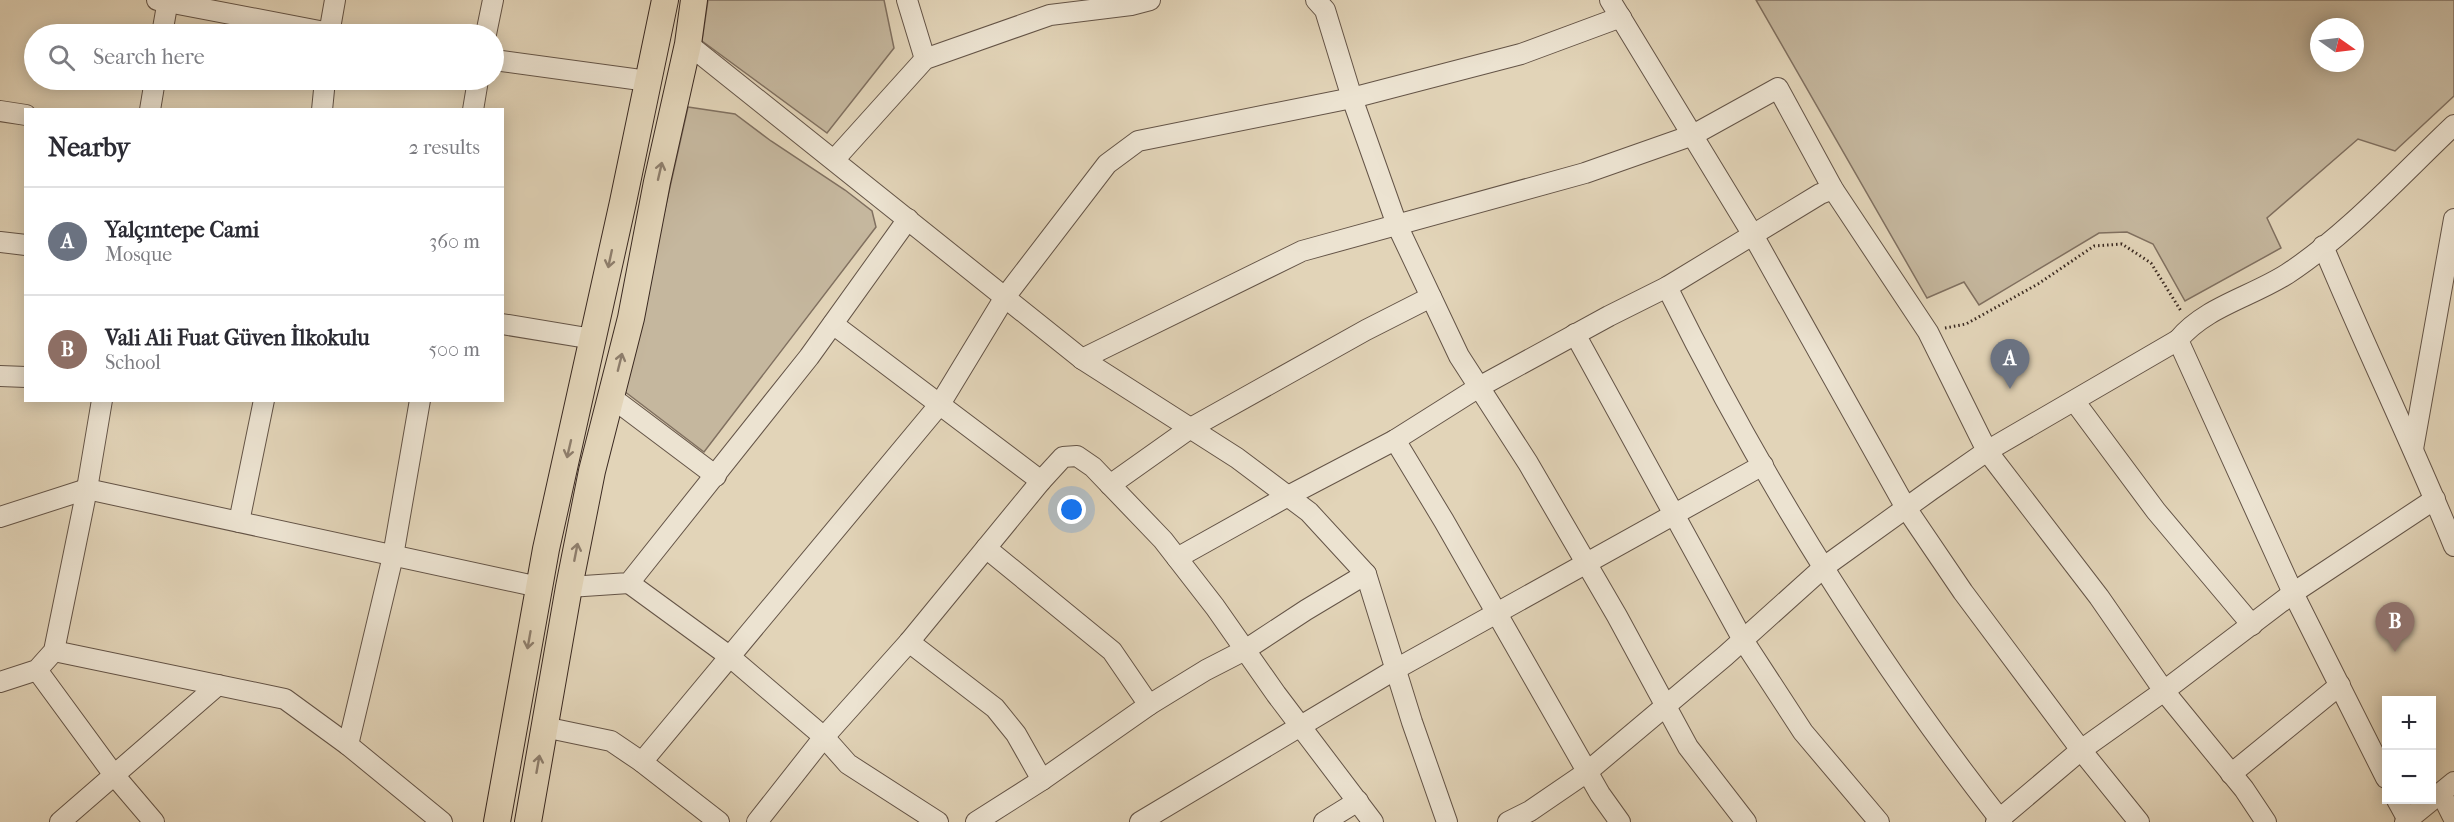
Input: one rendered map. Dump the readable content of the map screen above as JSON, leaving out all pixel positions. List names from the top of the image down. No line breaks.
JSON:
{"north":"right","page":{"search":"Search here","heading":["Nearby","2 results"],"list":[{"mark":"A","name":"Yalçıntepe Cami","note":"Mosque","value":"360 m"},{"mark":"B","name":"Vali Ali Fuat Güven İlkokulu","note":"School","value":"500 m"}],"pins":["A","B"],"map_buttons":["+","−"]}}
